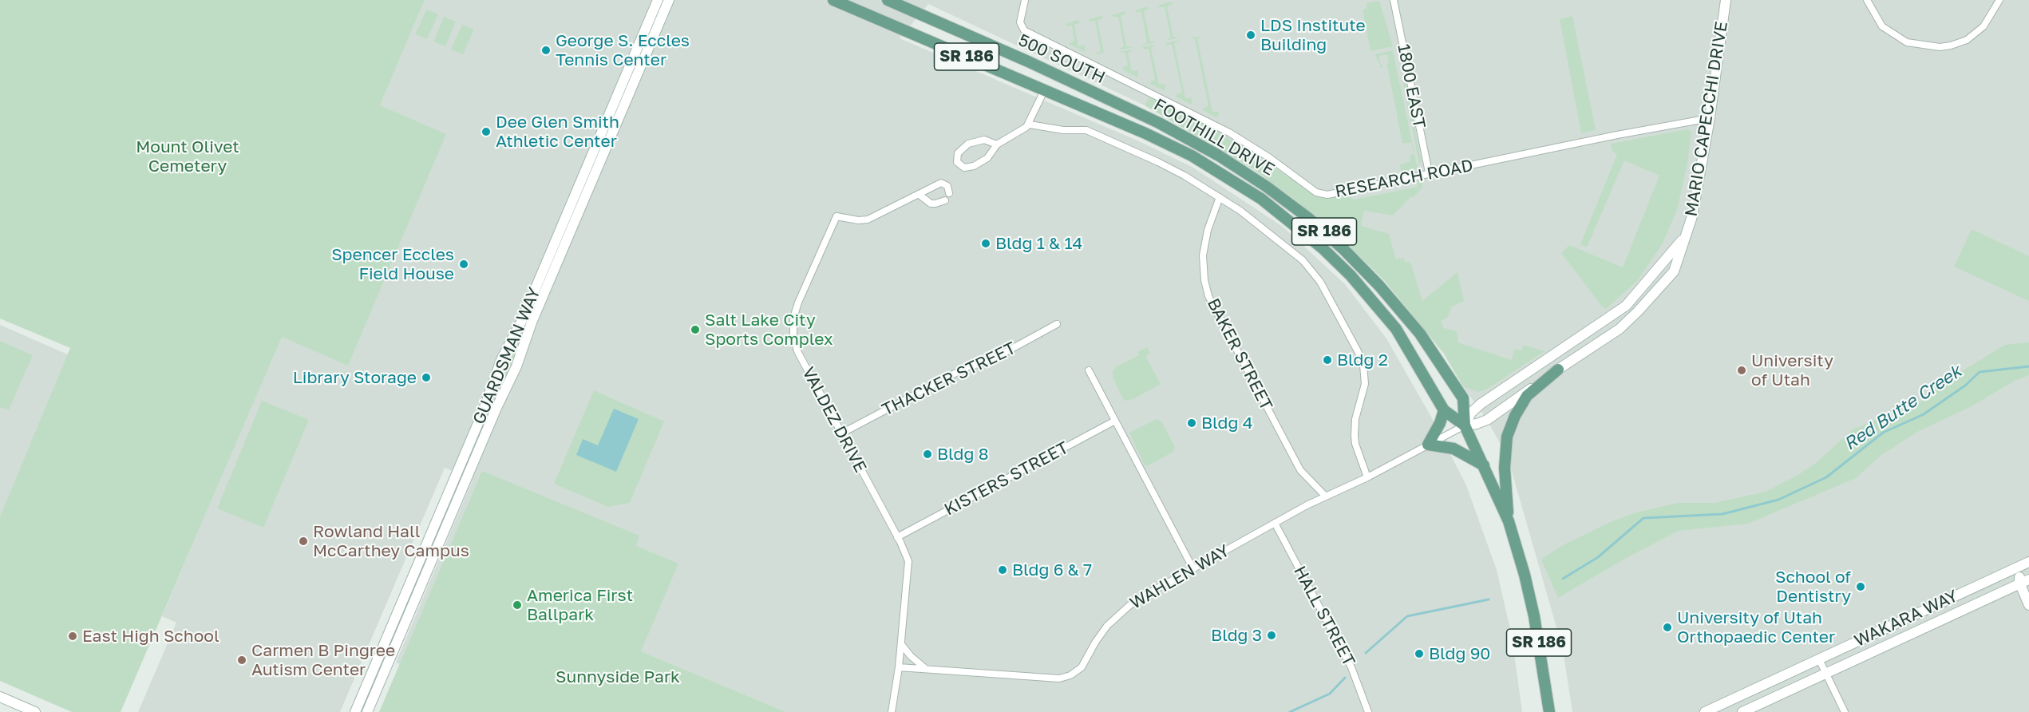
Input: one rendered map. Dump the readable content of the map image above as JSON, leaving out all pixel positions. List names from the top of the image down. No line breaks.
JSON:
{"streets":{"main road":["SR 186","500 SOUTH","FOOTHILL DRIVE"],"street":["1800 EAST","MARIO CAPECCHI DRIVE","RESEARCH ROAD","BAKER STREET","GUARDSMAN WAY","THACKER STREET","VALDEZ DRIVE","KISTERS STREET","WAHLEN WAY","HALL STREET","WAKARA WAY"]},"crossings":[["500 SOUTH","FOOTHILL DRIVE"],["1800 EAST","RESEARCH ROAD"],["MARIO CAPECCHI DRIVE","FOOTHILL DRIVE"],["MARIO CAPECCHI DRIVE","RESEARCH ROAD"],["MARIO CAPECCHI DRIVE","WAHLEN WAY"],["FOOTHILL DRIVE","WAHLEN WAY"],["BAKER STREET","WAHLEN WAY"],["THACKER STREET","VALDEZ DRIVE"],["VALDEZ DRIVE","KISTERS STREET"],["VALDEZ DRIVE","WAHLEN WAY"],["WAHLEN WAY","HALL STREET"]],"water":["Red Butte Creek"],"parks":["Mount Olivet Cemetery","Sunnyside Park"],"places":["LDS Institute Building","George S. Eccles Tennis Center","Dee Glen Smith Athletic Center","Bldg 1 & 14","Spencer Eccles Field House","Salt Lake City Sports Complex","Bldg 2","University of Utah","Library Storage","Bldg 4","Bldg 8","Rowland Hall McCarthey Campus","Bldg 6 & 7","School of Dentistry","America First Ballpark","University of Utah Orthopaedic Center","Bldg 3","East High School","Bldg 90","Carmen B Pingree Autism Center"]}
